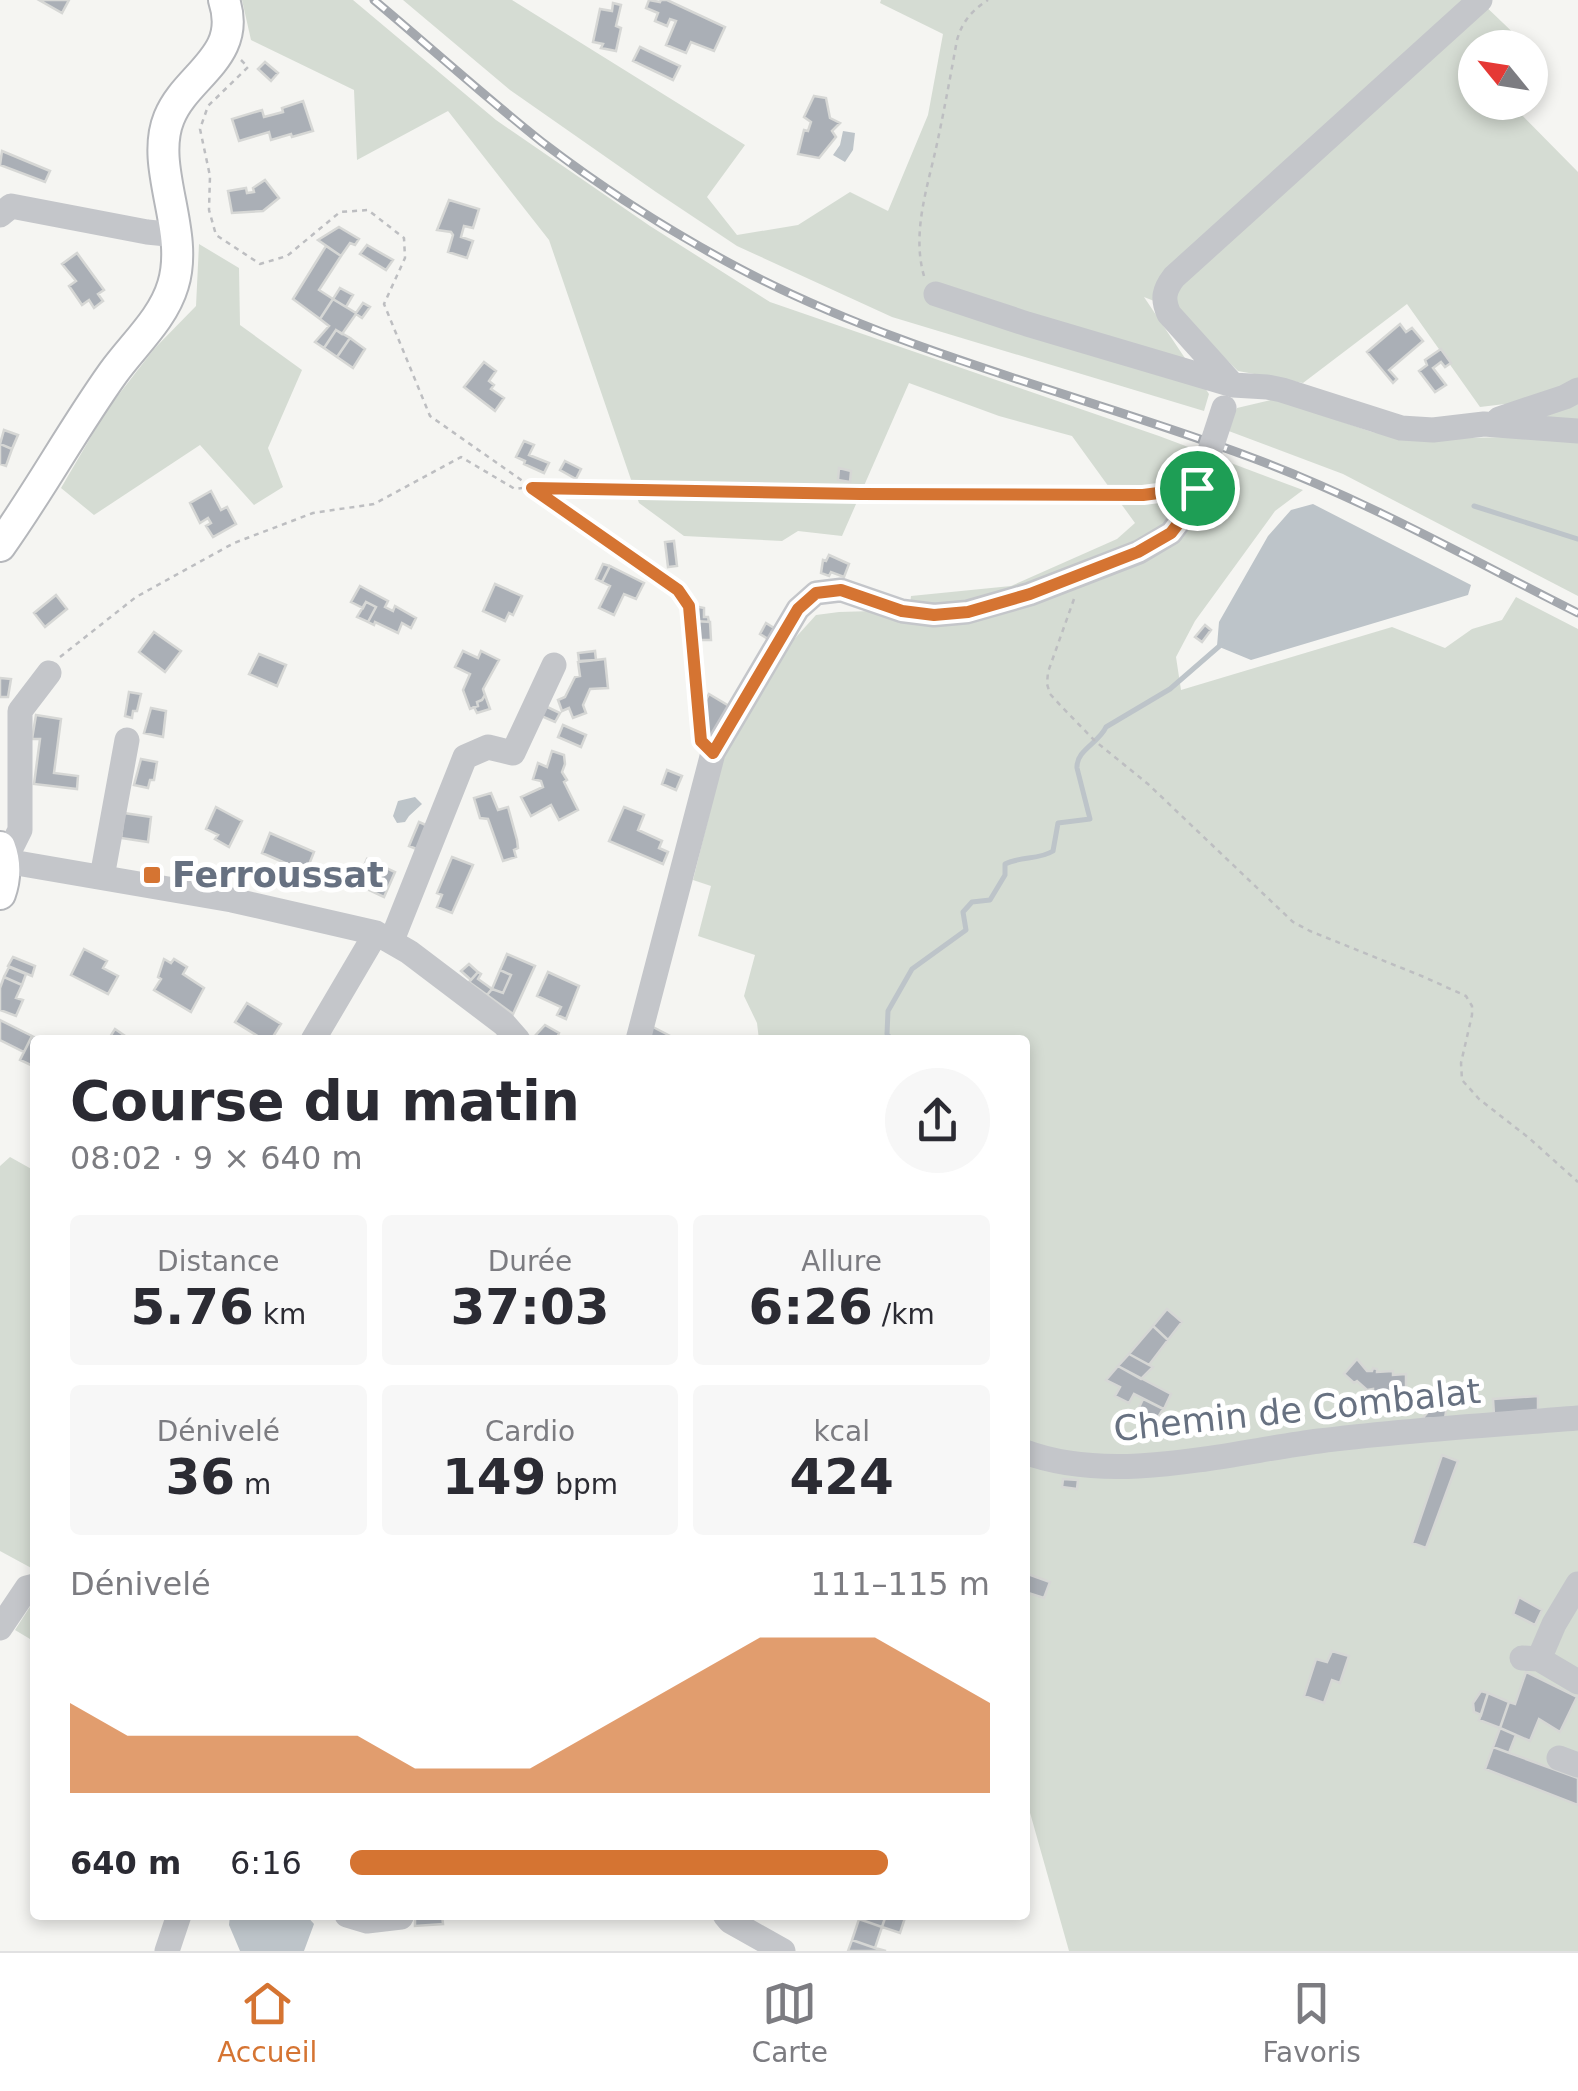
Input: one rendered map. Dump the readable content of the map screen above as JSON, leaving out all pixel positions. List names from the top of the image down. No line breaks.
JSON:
{"streets":{"street":["Chemin de Combalat"]},"places":{"transit":["Ferroussat"]},"north":"top left","page":{"heading":["Course du matin","08:02 · 9 × 640 m"],"stats":[["Distance","5.76 km"],["Durée","37:03"],["Allure","6:26 /km"],["Dénivelé","36 m"],["Cardio","149 bpm"],["kcal","424"]],"chart":["Dénivelé","111–115 m"],"list":[{"name":"640 m","note":"6:16"}],"tabs":["Accueil","Carte","Favoris"]}}
